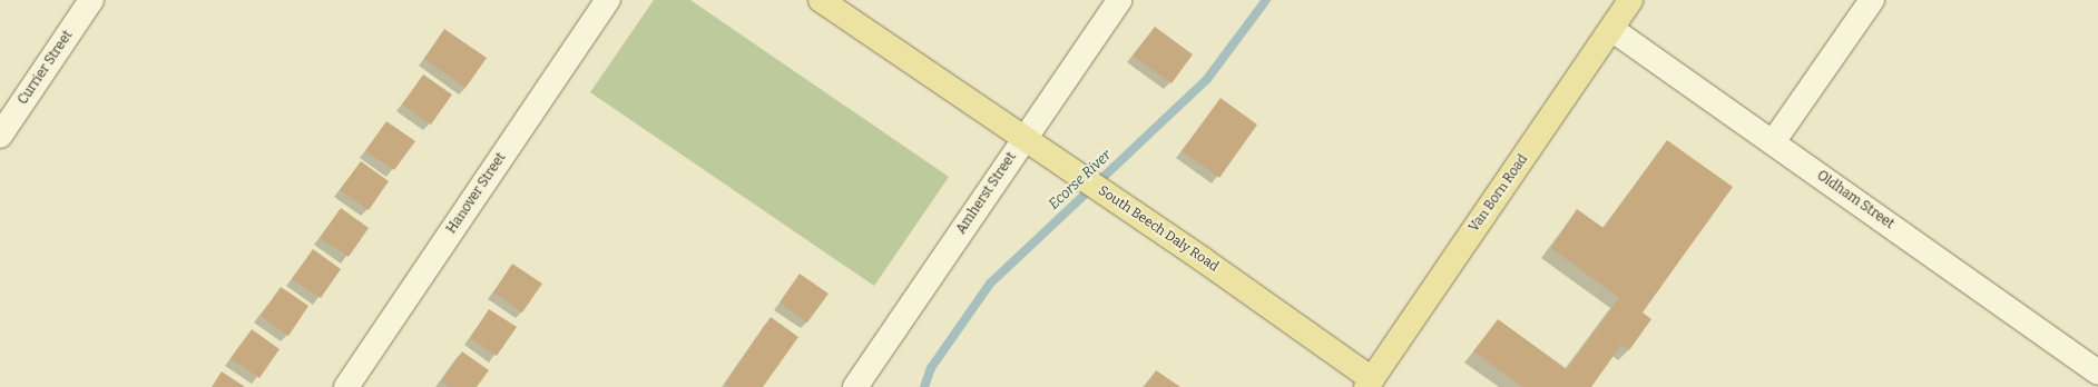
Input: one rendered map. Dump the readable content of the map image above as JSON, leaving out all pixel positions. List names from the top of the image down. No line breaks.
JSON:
{"streets":{"main road":["Van Born Road","South Beech Daly Road"],"street":["Currier Street","Hanover Street","Amherst Street","Oldham Street"]},"crossings":[["Amherst Street","South Beech Daly Road"],["Van Born Road","Oldham Street"],["Van Born Road","South Beech Daly Road"]],"water":["Ecorse River"]}
